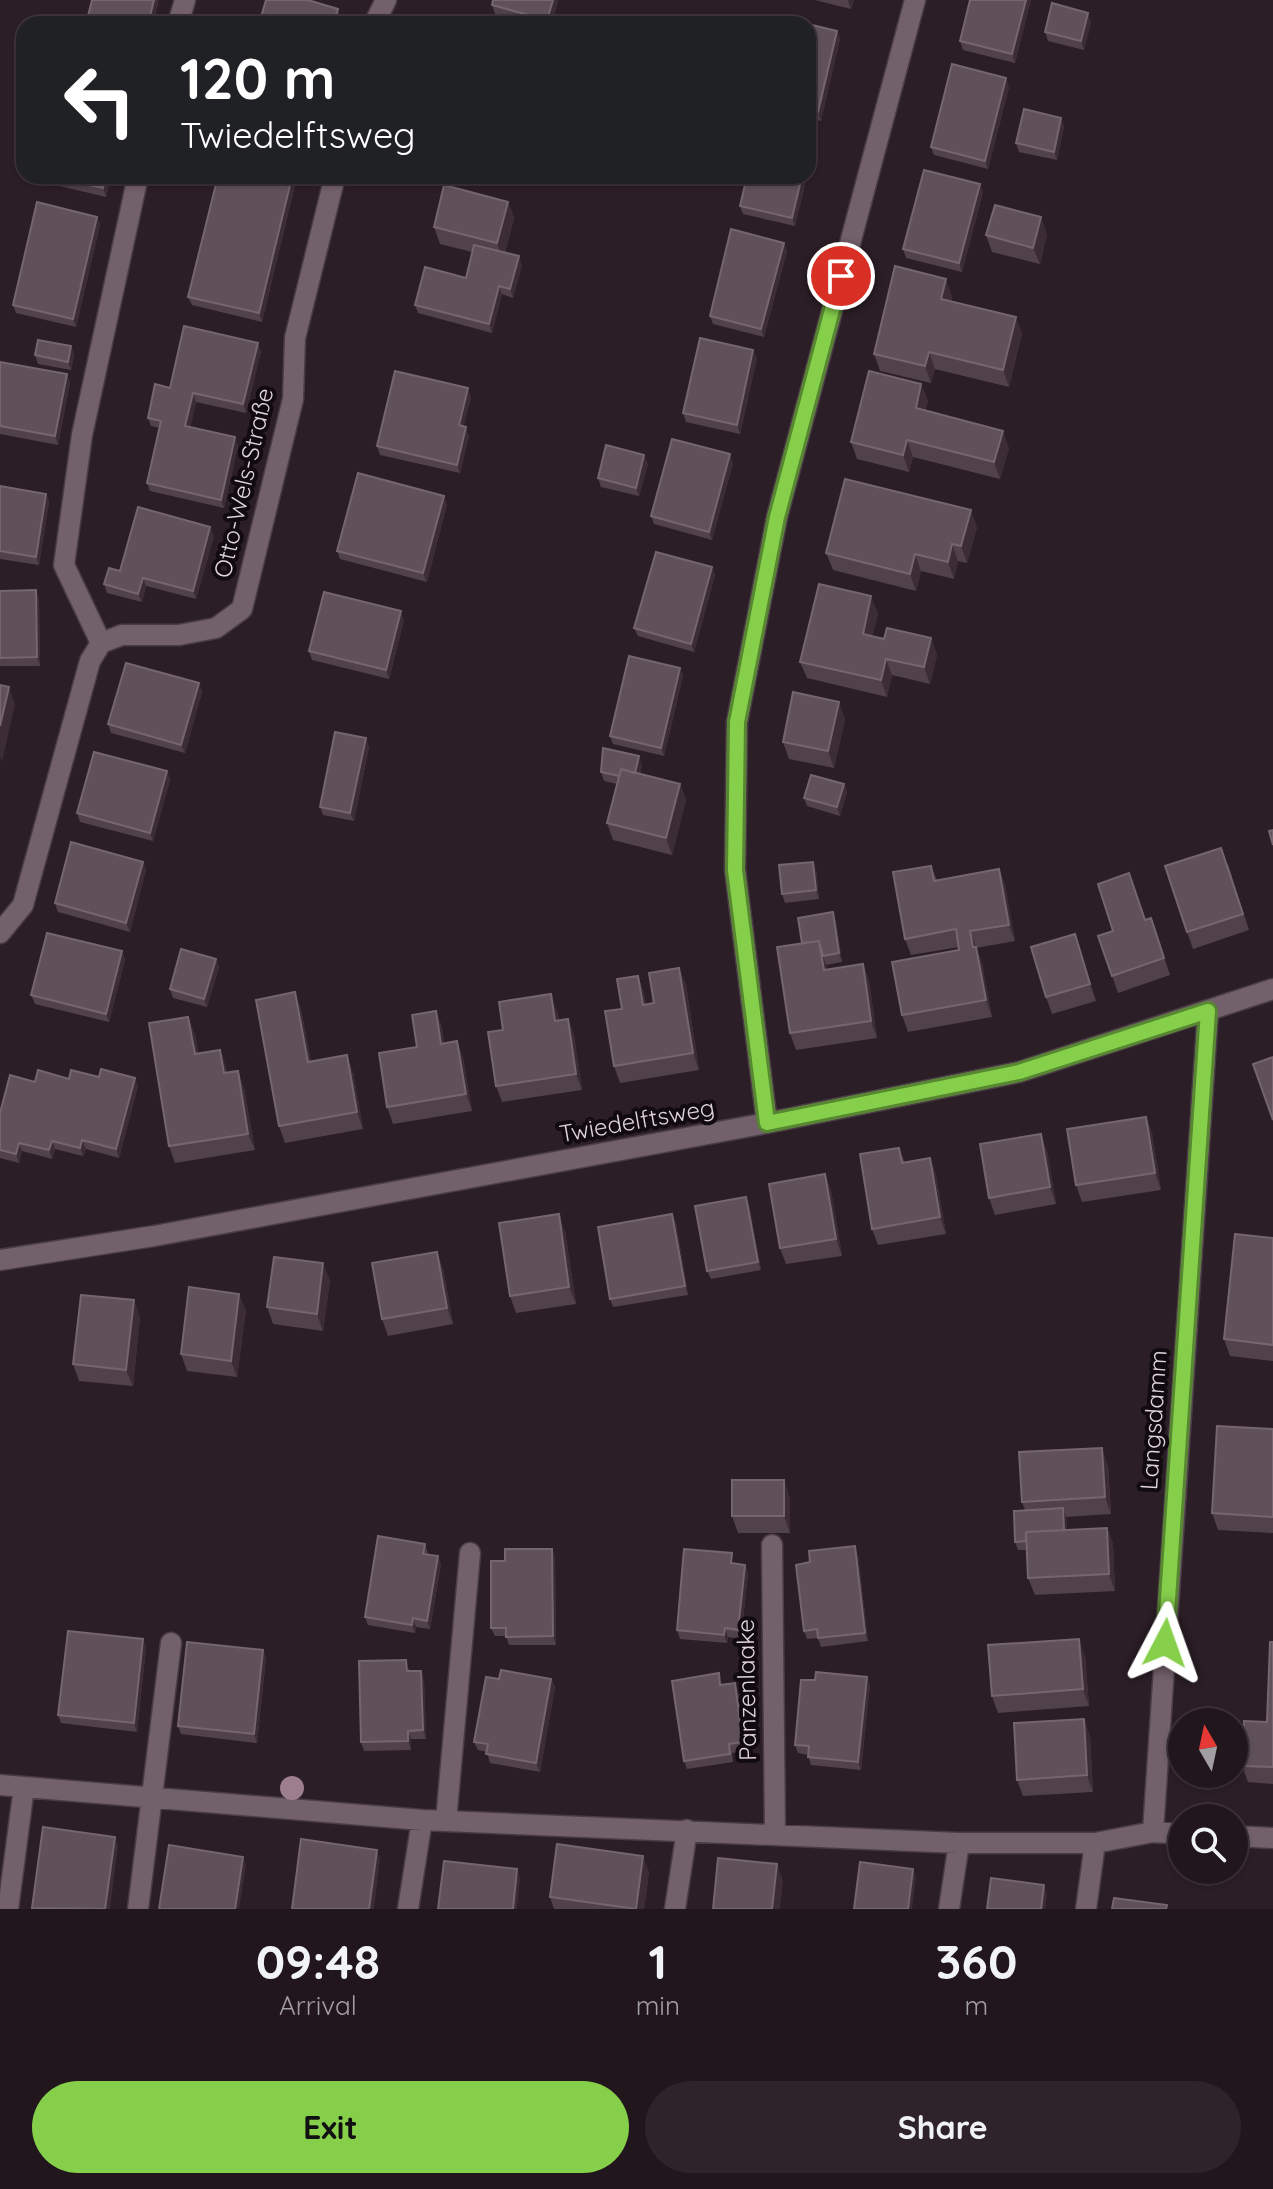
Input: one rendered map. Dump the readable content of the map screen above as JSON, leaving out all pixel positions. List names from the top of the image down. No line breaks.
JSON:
{"streets":{"street":["Otto-Wels-Straße","Twiedelftsweg","Langsdamm","Panzenlaake"]},"crossings":[["Twiedelftsweg","Langsdamm"]],"north":"top","page":{"turn":["120 m","Twiedelftsweg"],"eta":["09:48","Arrival","1","min","360","m"],"buttons":["Exit","Share"]}}
